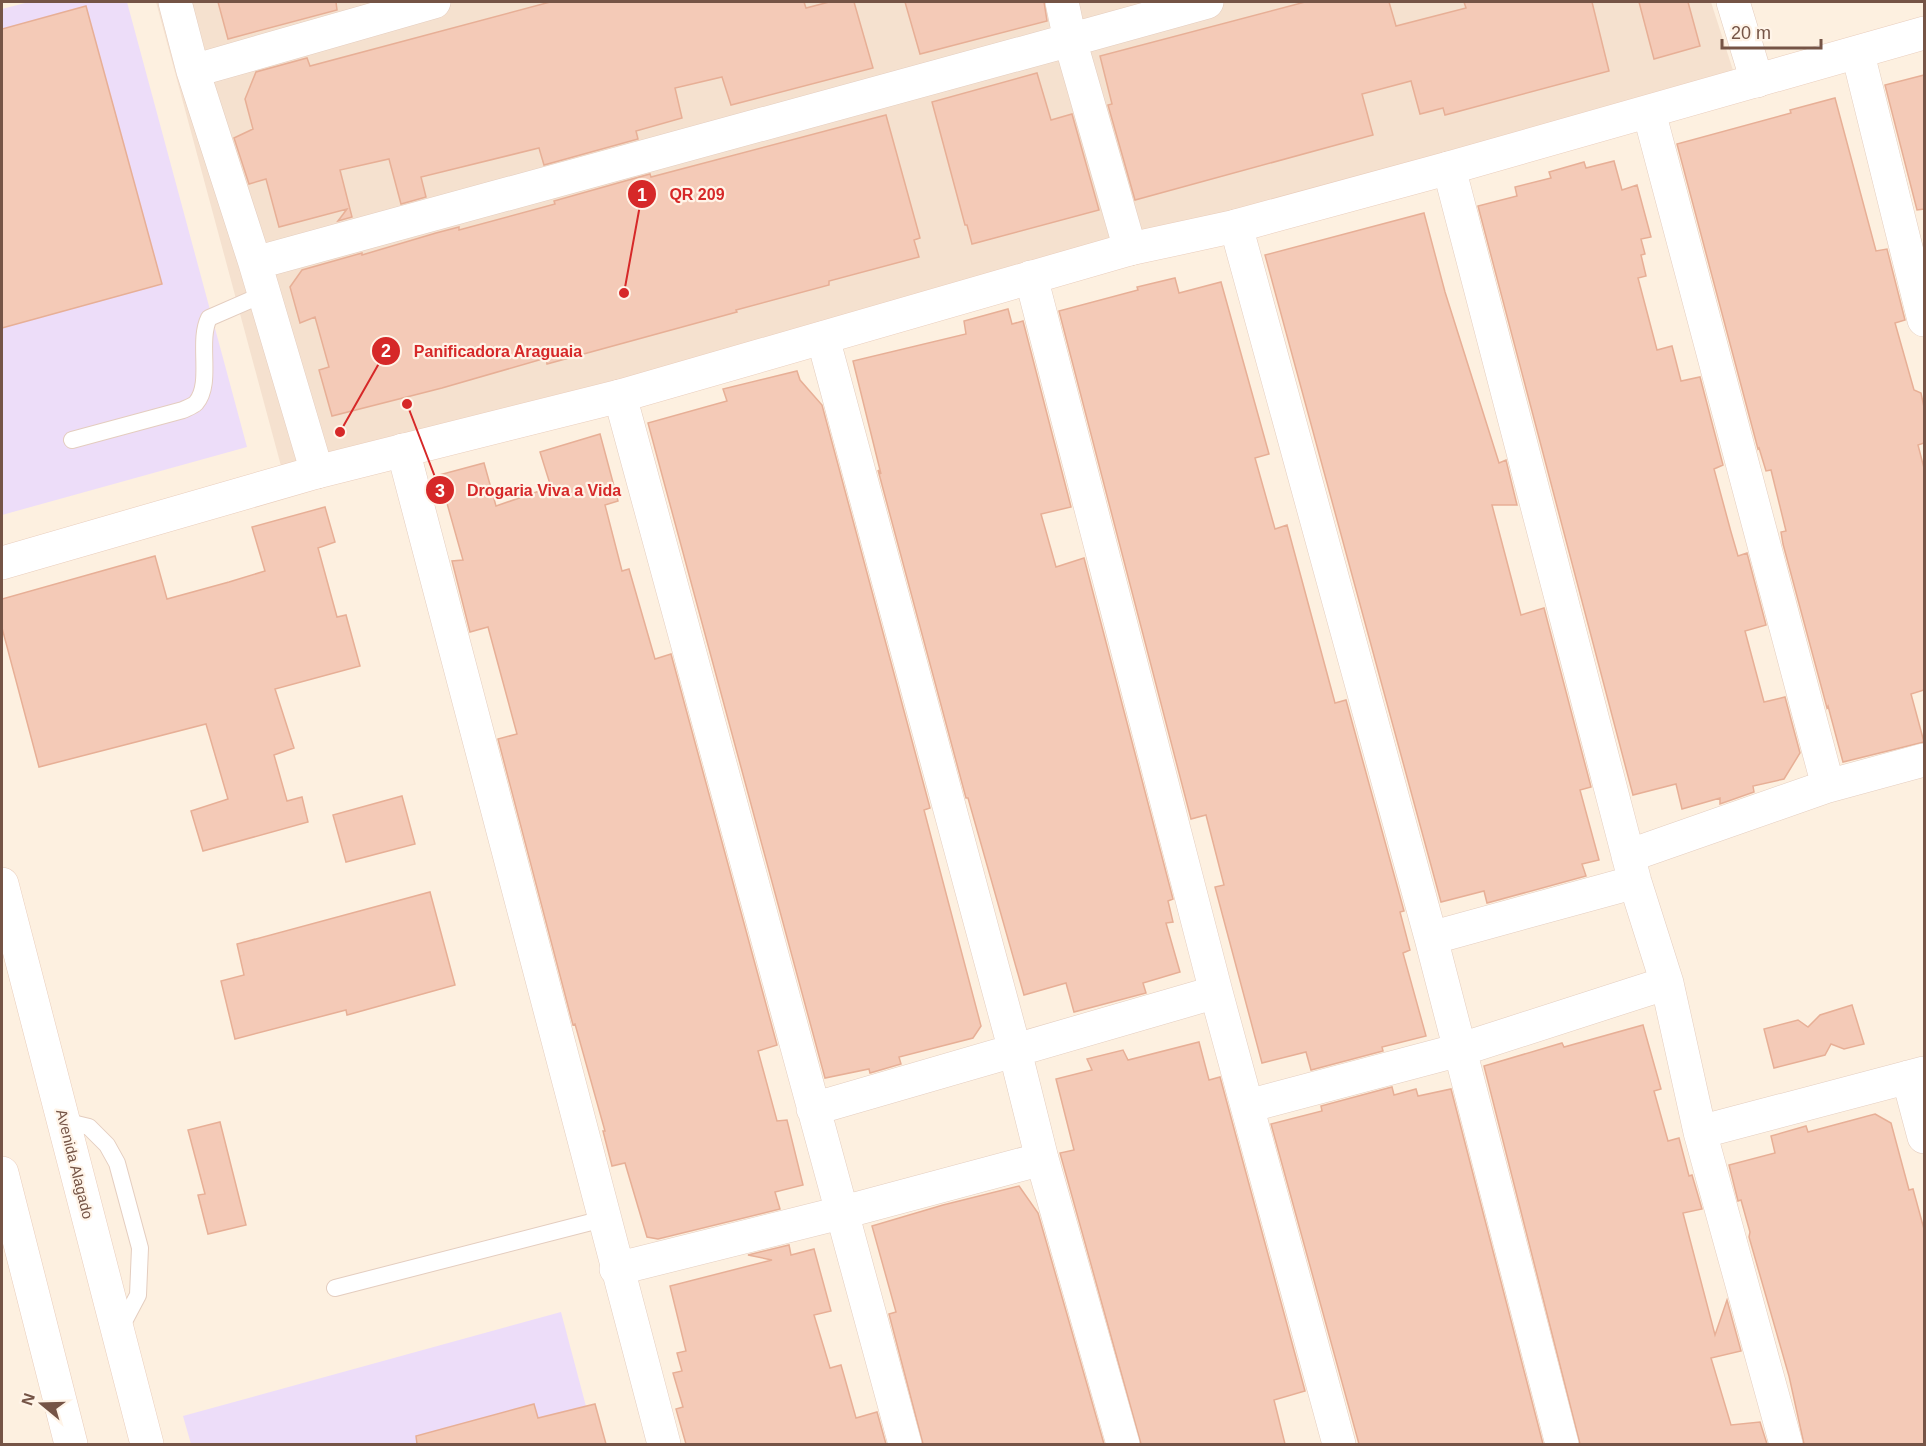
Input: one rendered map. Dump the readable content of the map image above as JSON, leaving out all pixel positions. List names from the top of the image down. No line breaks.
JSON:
{"streets":{"street":["Avenida Alagado"]},"places":["QR 209","Drogaria Viva a Vida","Panificadora Araguaia"],"scale_bar":"20 m","north":"left"}
